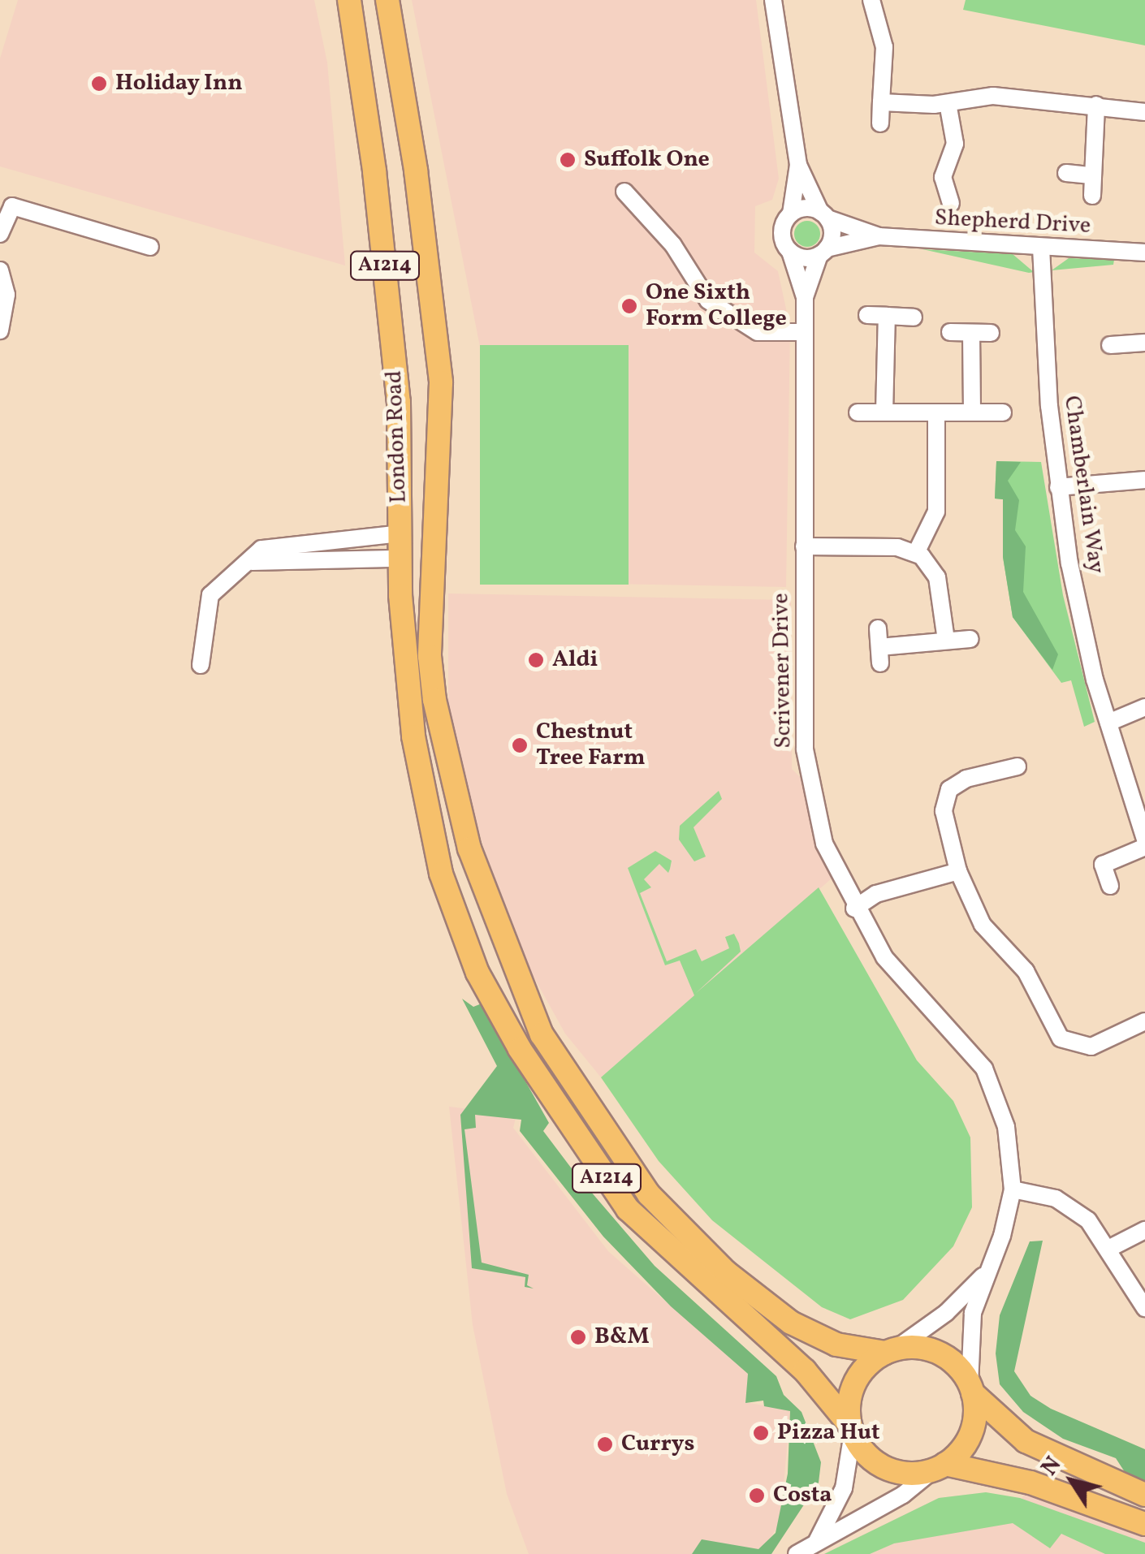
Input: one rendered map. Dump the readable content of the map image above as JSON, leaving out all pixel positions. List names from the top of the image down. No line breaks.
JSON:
{"streets":{"main road":["A1214","London Road"],"street":["Shepherd Drive","Chamberlain Way","Scrivener Drive"]},"crossings":[["Shepherd Drive","Chamberlain Way"],["Shepherd Drive","Scrivener Drive"],["London Road","Scrivener Drive"]],"places":["Holiday Inn","Suffolk One","One Sixth Form College","Aldi","Chestnut Tree Farm","B&M","Pizza Hut","Currys","Costa"],"north":"top left"}
